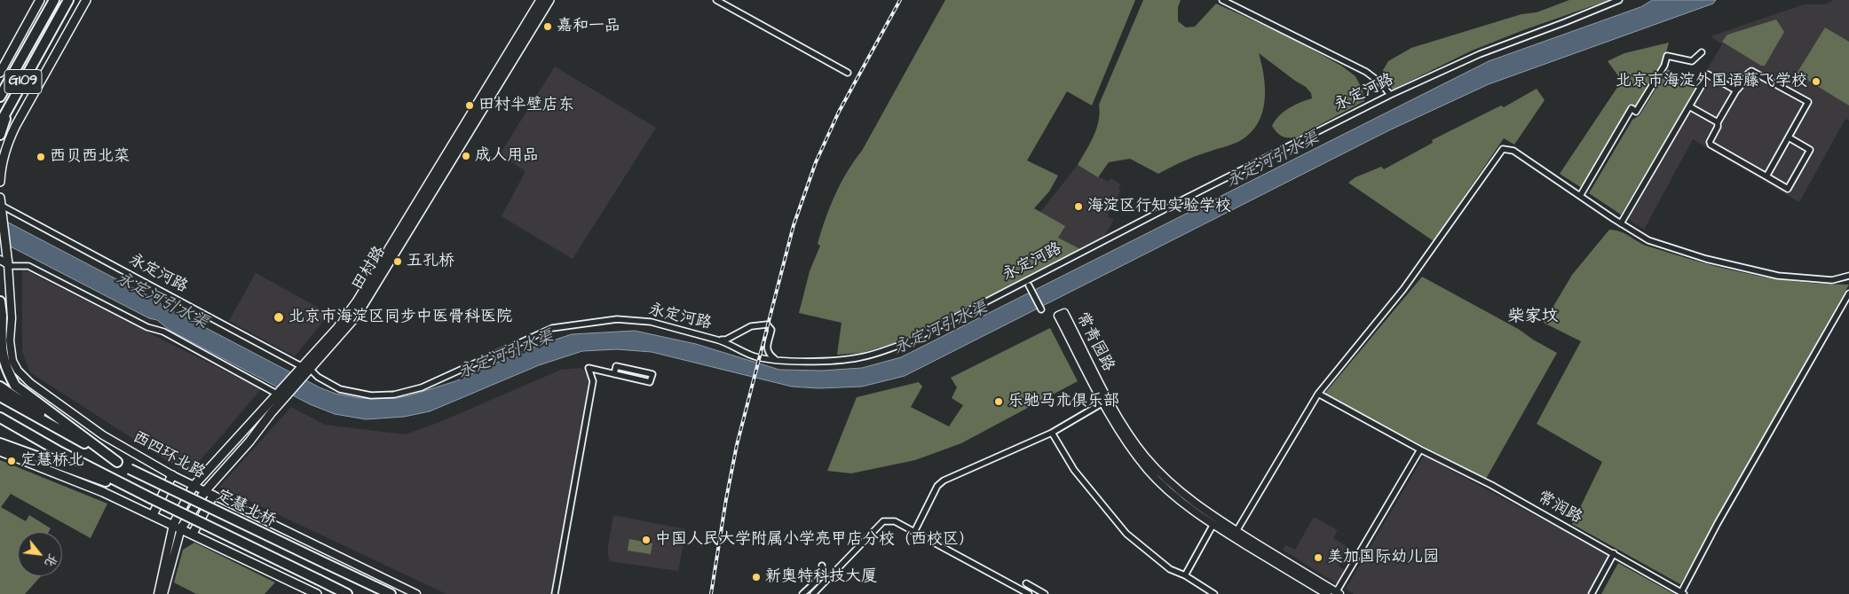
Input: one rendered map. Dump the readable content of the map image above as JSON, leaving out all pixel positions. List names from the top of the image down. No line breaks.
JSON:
{"streets":{"highway":["G109","定慧北桥"],"main road":["田村路","西四环北路"],"street":["永定河路","常青园路","常润路"]},"crossings":[["永定河路","田村路"],["永定河路","西四环北路"],["田村路","西四环北路"]],"districts":["柴家坟"],"water":["永定河引水渠"],"places":["嘉和一品","北京市海淀外国语藤飞学校","田村半壁店东","成人用品","西贝西北菜","海淀区行知实验学校","五孔桥","北京市海淀区同步中医骨科医院","乐驰马术俱乐部","定慧桥北","中国人民大学附属小学亮甲店分校（西校区）","美加国际幼儿园","新奥特科技大厦"],"north":"bottom right"}
